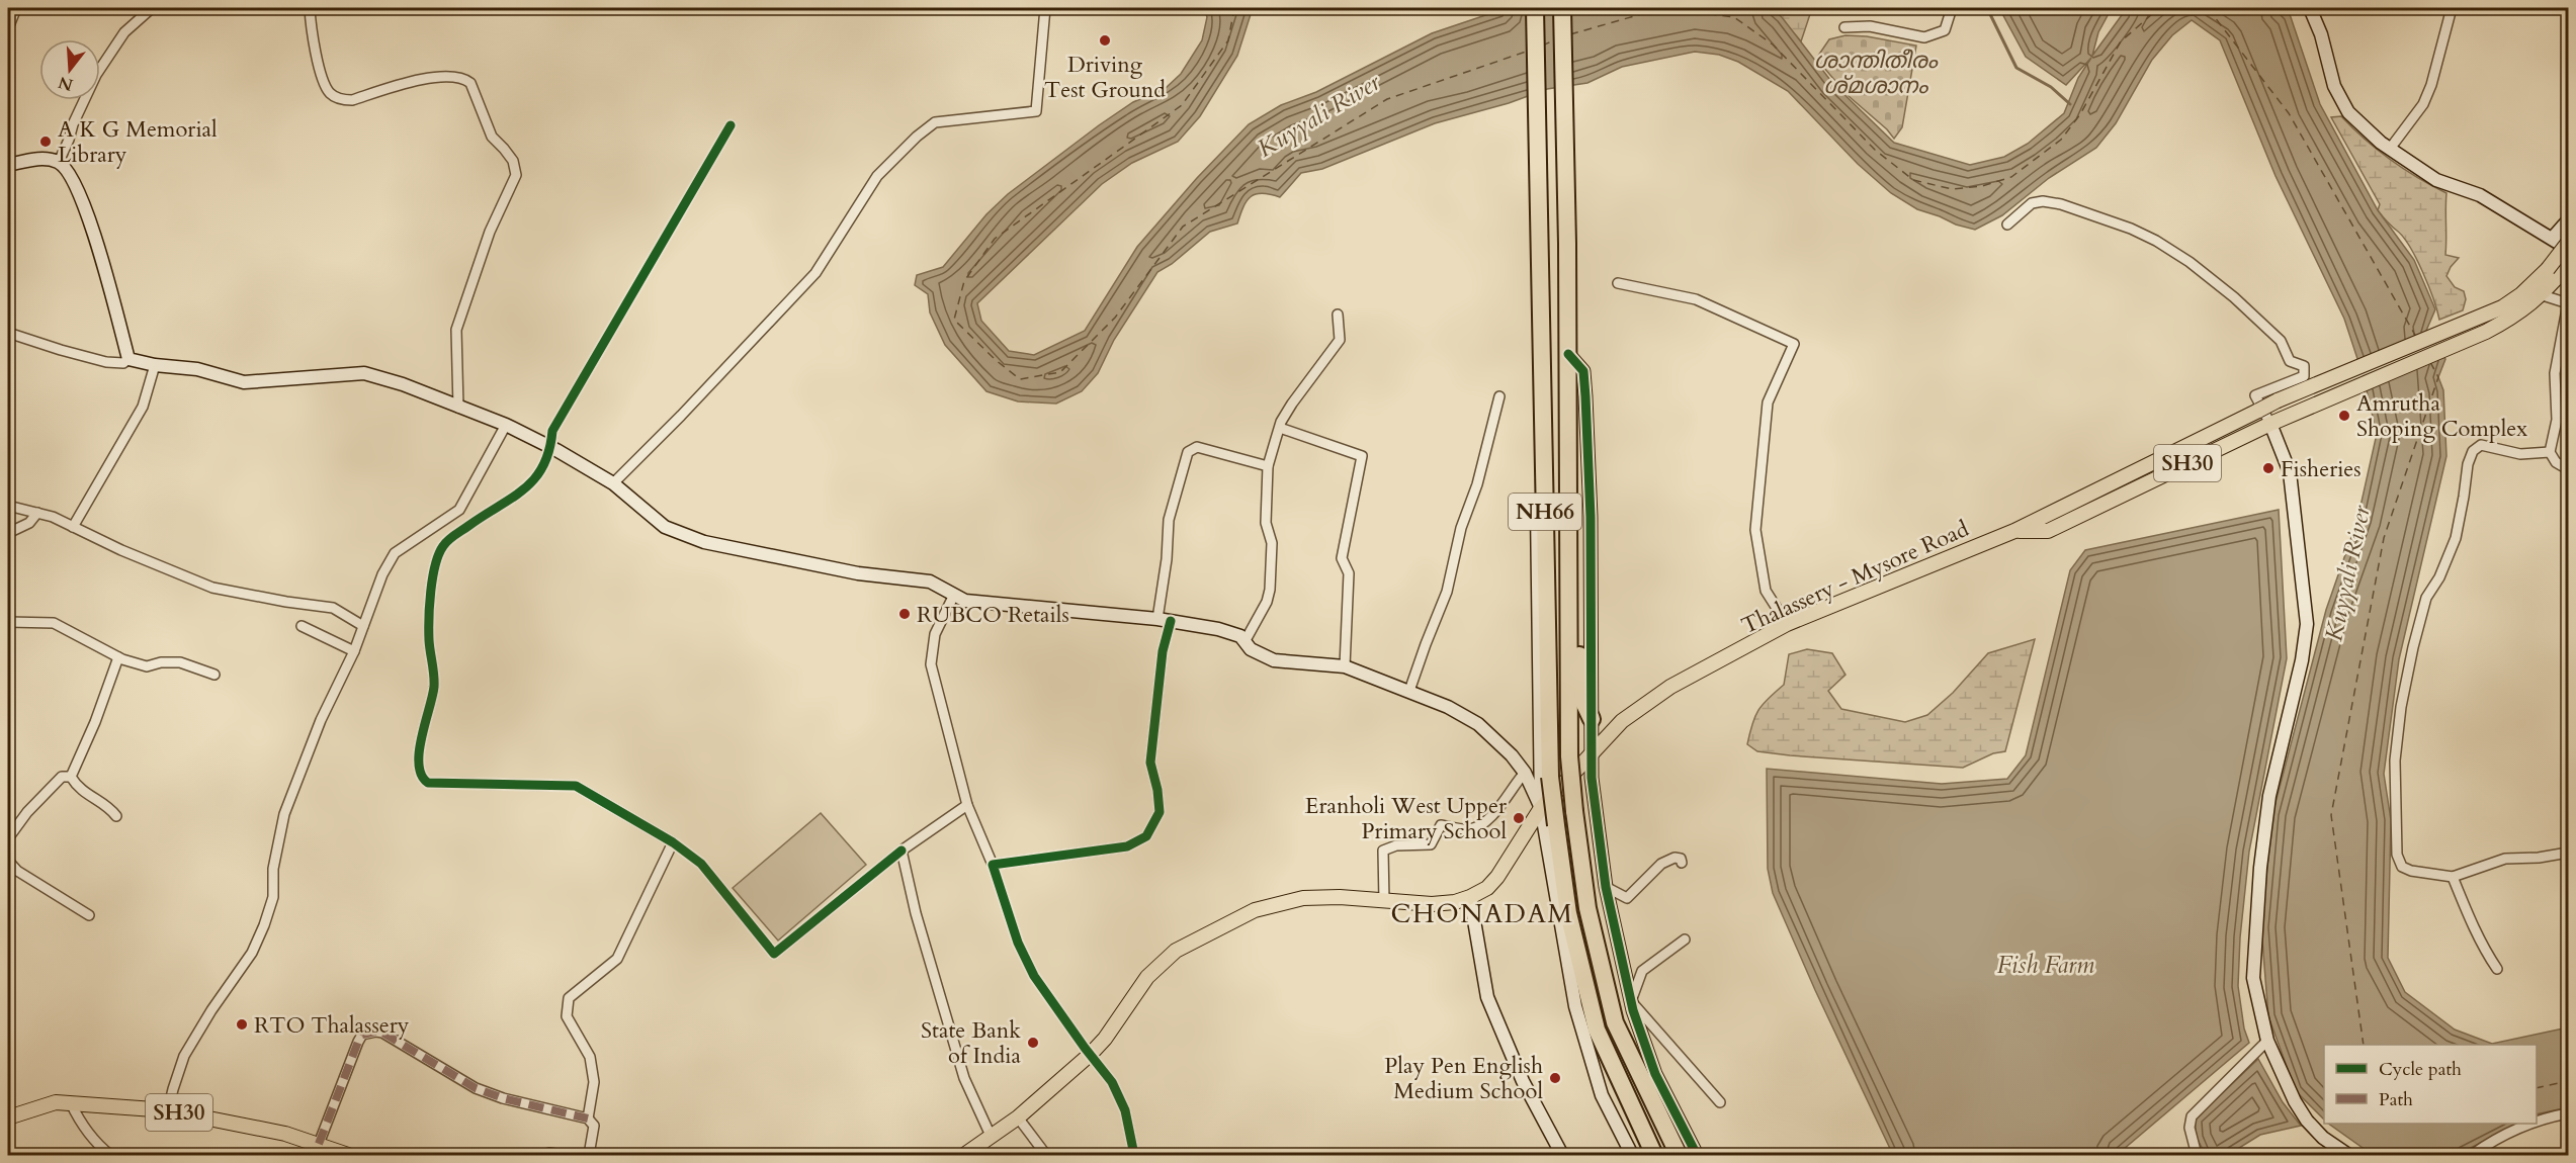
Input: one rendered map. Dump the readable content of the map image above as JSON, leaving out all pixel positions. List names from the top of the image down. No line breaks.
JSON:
{"streets":{"highway":["NH66"],"main road":["SH30","Thalassery - Mysore Road"]},"crossings":[["SH30","Thalassery - Mysore Road"]],"districts":["CHONADAM"],"water":["Kuyyali River","Fish Farm"],"parks":["ശാന്തിതീരം ശ്മശാനം"],"places":["Driving Test Ground","A K G Memorial Library","Amrutha Shoping Complex","Fisheries","RUBCO Retails","Eranholi West Upper Primary School","RTO Thalassery","State Bank of India","Play Pen English Medium School"],"legend":["Cycle path","Path"],"north":"bottom"}
